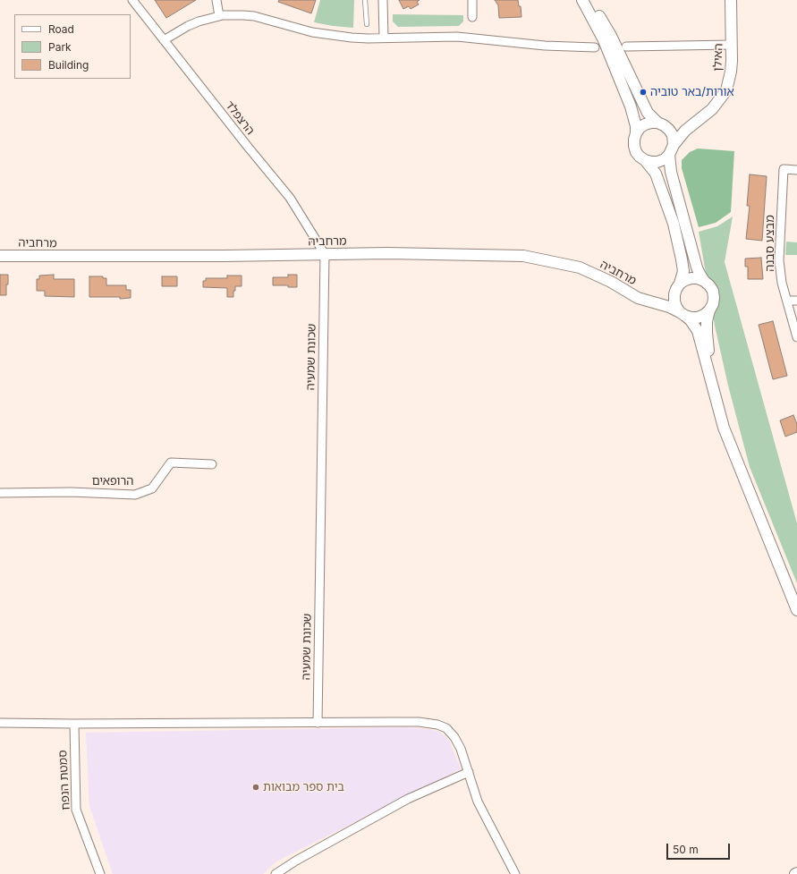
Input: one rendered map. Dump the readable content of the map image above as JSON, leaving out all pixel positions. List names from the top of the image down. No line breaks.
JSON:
{"streets":{"main road":["האילן","מרחביה"],"street":["הרצפלד","מבצע סבנה","שכונת שמעיה","הרופאים","סמטת הנפח"]},"crossings":[["הרצפלד","מרחביה"],["הרצפלד","שכונת שמעיה"],["מרחביה","שכונת שמעיה"]],"places":["אורות/באר טוביה","בית ספר מבואות"],"legend":["Road","Park","Building"],"scale_bar":"50 m"}
